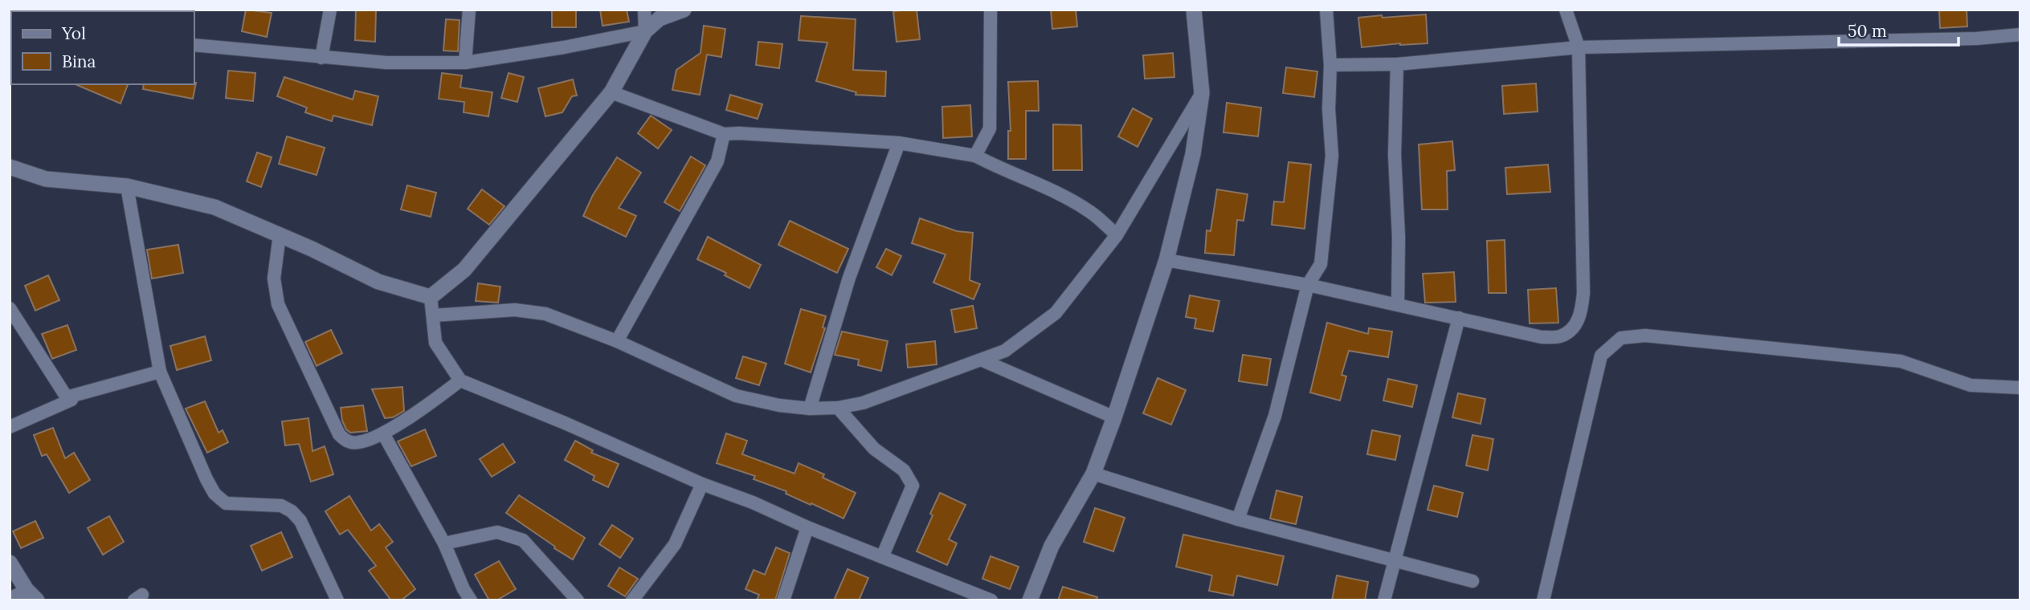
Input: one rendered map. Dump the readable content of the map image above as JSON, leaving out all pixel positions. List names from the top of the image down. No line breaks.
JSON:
{"legend":["Yol","Bina"],"scale_bar":"50 m"}
